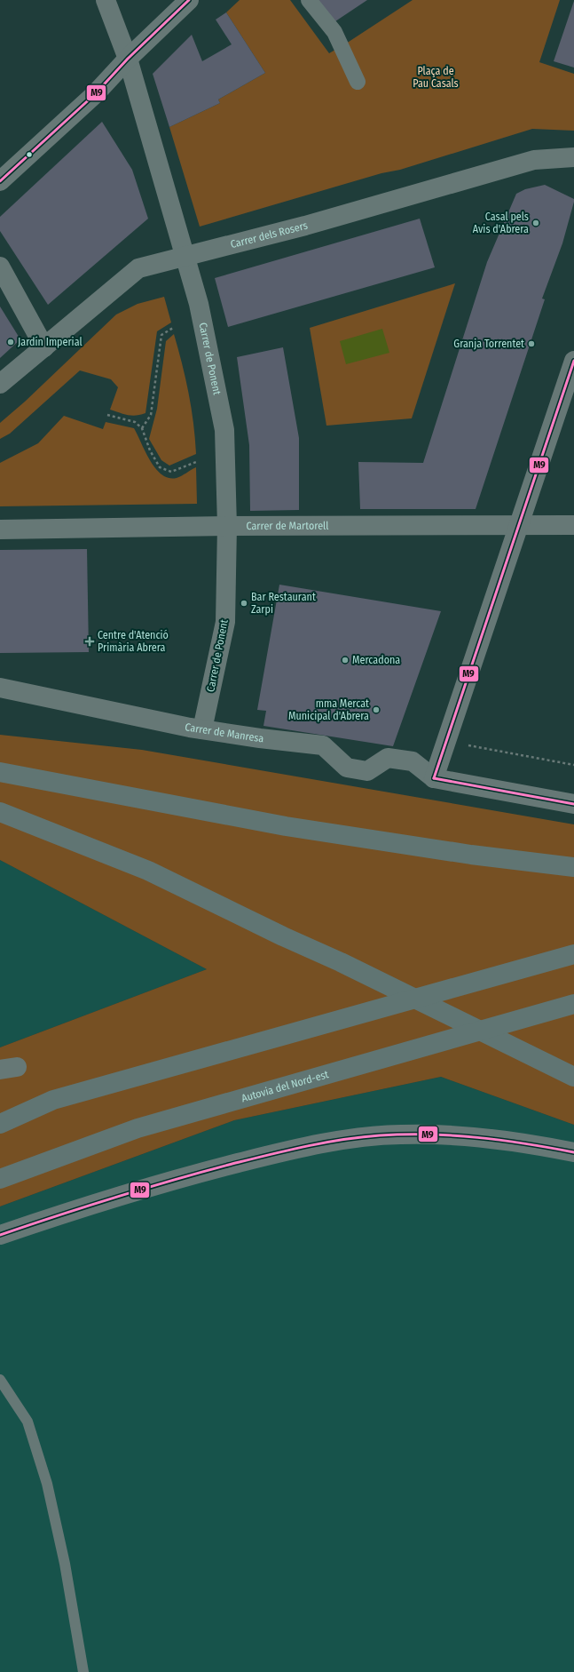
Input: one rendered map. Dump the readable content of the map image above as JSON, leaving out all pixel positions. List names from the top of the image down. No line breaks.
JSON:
{"streets":{"highway":["Autovia del Nord-est"],"street":["Carrer dels Rosers","Carrer de Ponent","Carrer de Martorell","Carrer de Manresa"]},"crossings":[["Carrer dels Rosers","Carrer de Ponent"],["Carrer de Ponent","Carrer de Martorell"],["Carrer de Ponent","Carrer de Manresa"]],"parks":["Plaça de Pau Casals"],"places":{"other":["Casal pels Avis d'Abrera","Jardín Imperial","Granja Torrentet","Bar Restaurant Zarpi","Mercadona","mma Mercat Municipal d'Abrera"],"health":["Centre d'Atenció Primària Abrera"]},"lines":["transit line M9"]}
